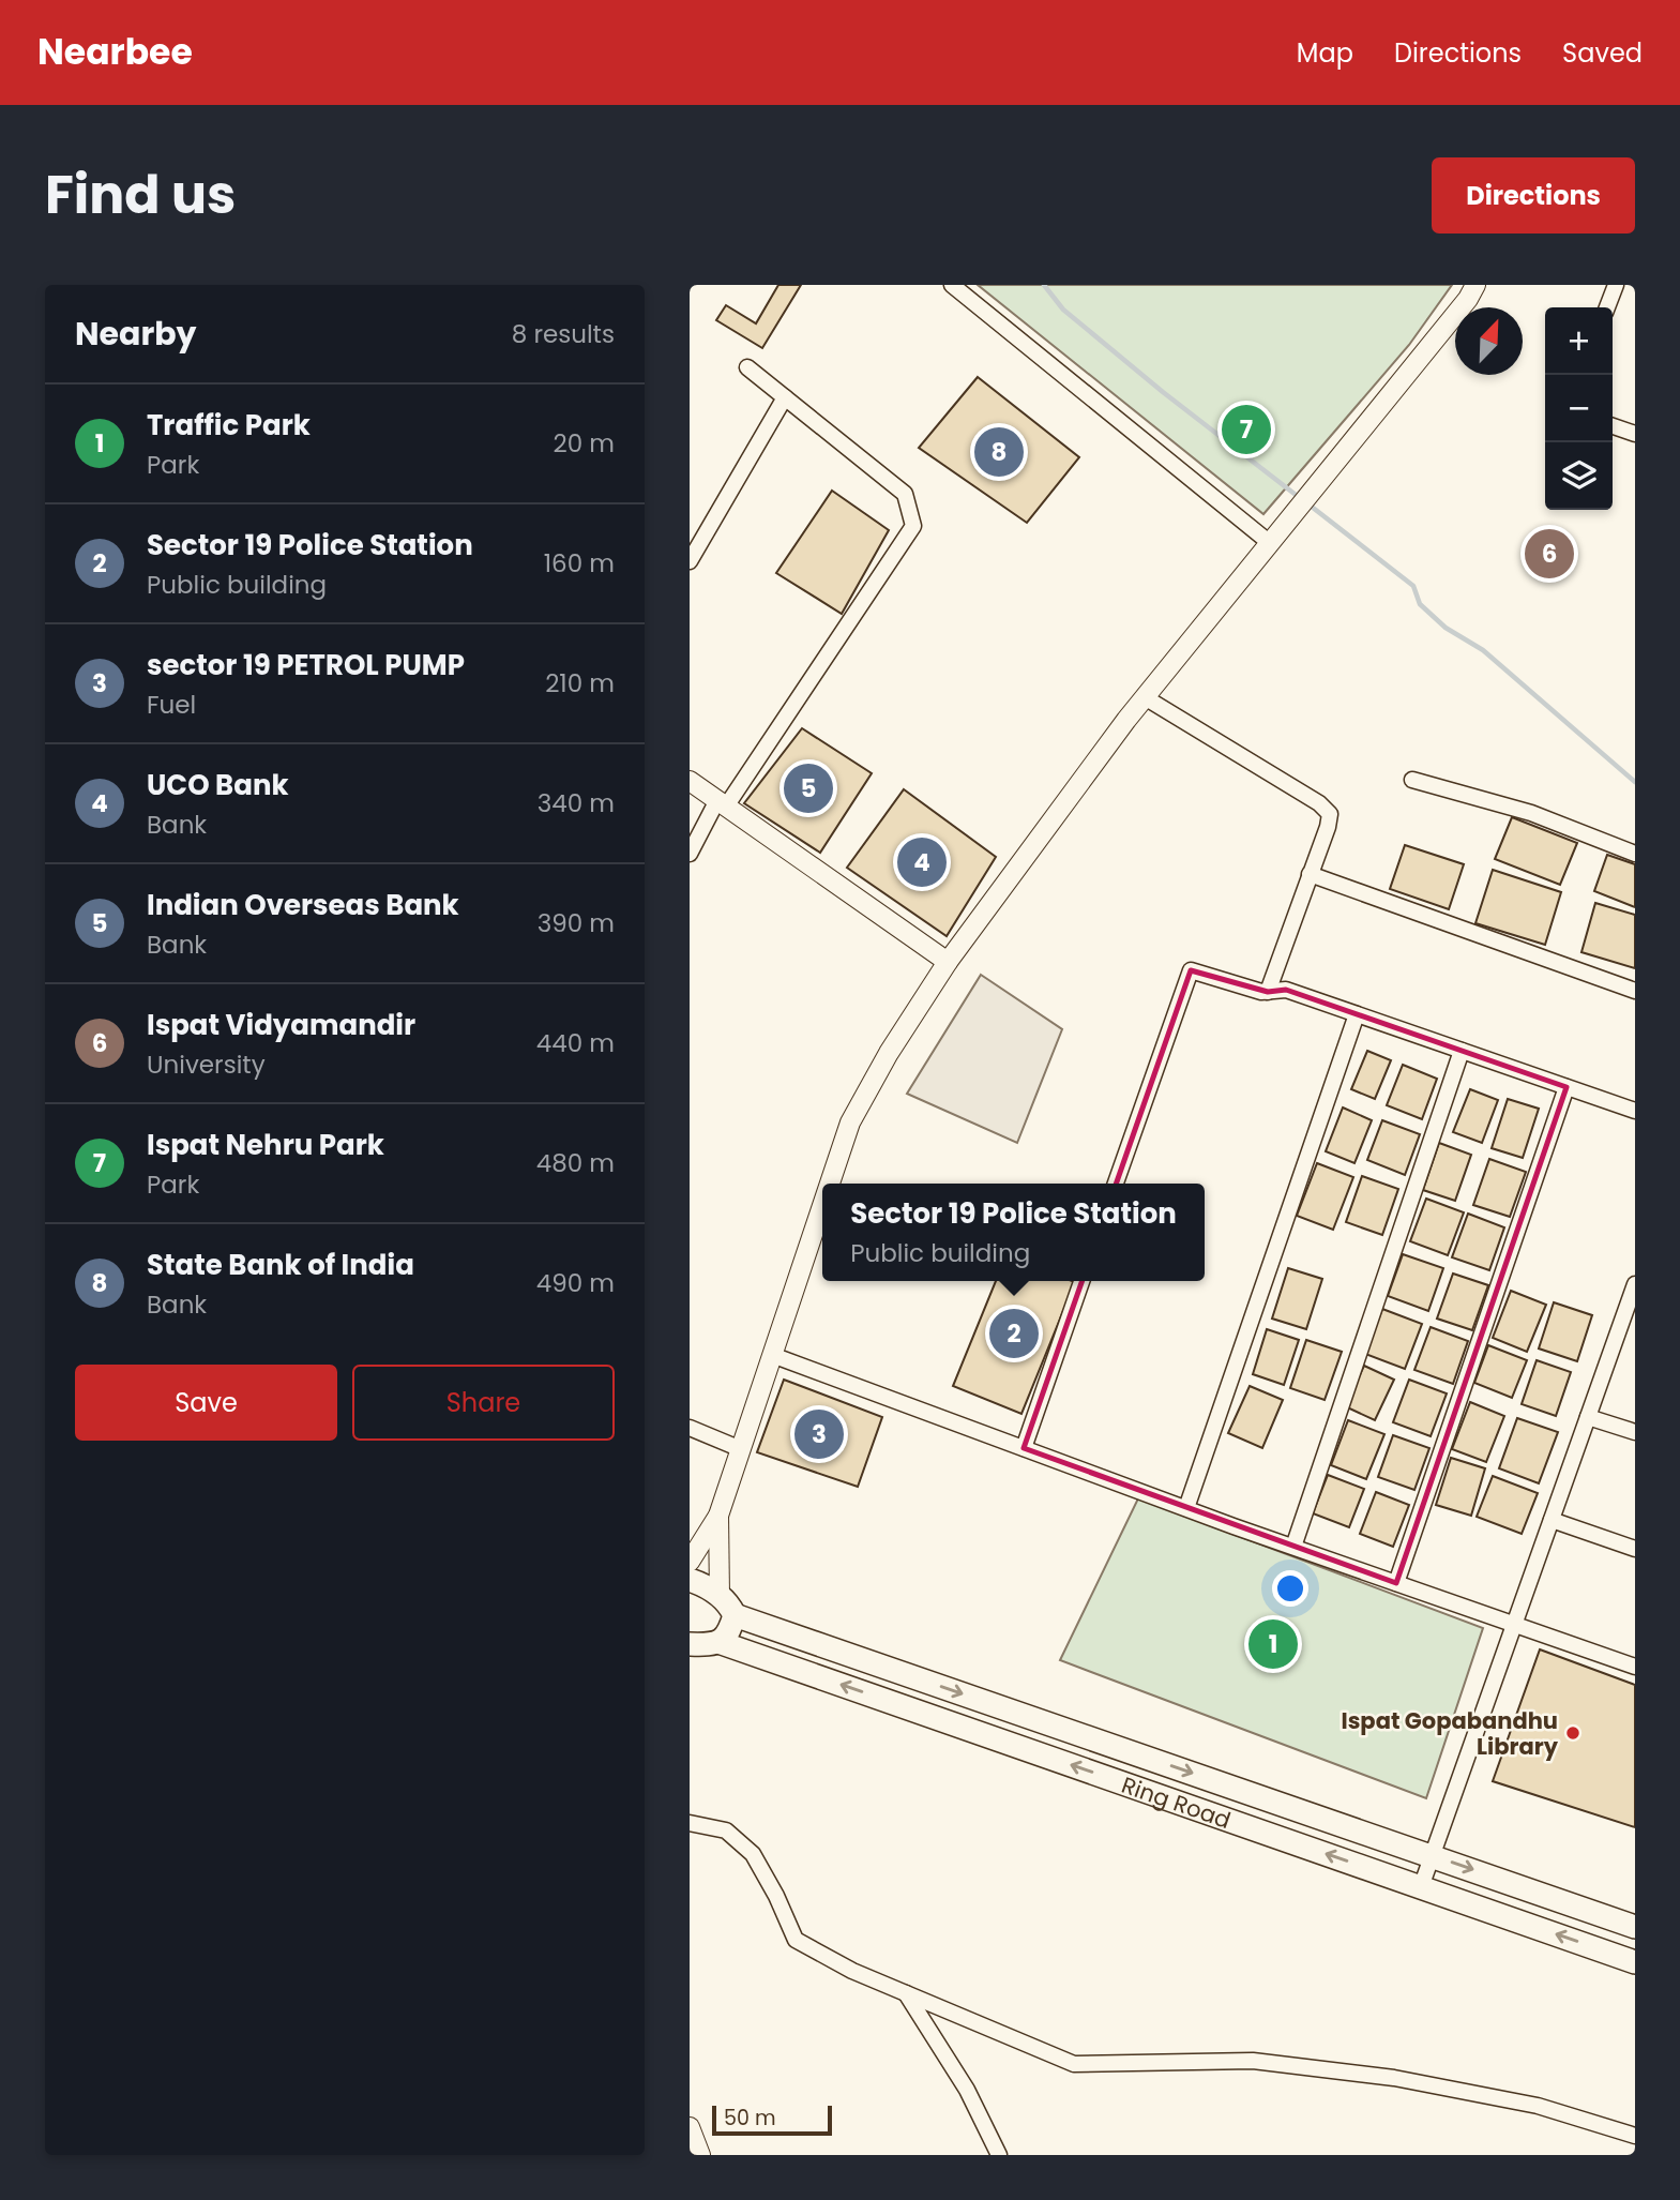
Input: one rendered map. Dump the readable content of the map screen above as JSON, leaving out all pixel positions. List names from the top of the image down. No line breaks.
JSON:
{"streets":{"main road":["Ring Road"]},"places":["Ispat Gopabandhu Library"],"scale_bar":"50 m","north":"top right","page":{"header":"Nearbee","nav":["Map","Directions","Saved"],"title":"Find us","buttons":["Directions",["Save","Share"]],"heading":["Nearby","8 results"],"map_buttons":["+","−"],"list":[{"mark":"1","name":"Traffic Park","note":"Park","value":"20 m"},{"mark":"2","name":"Sector 19 Police Station","note":"Public building","value":"160 m"},{"mark":"3","name":"sector 19 PETROL PUMP","note":"Fuel","value":"210 m"},{"mark":"4","name":"UCO Bank","note":"Bank","value":"340 m"},{"mark":"5","name":"Indian Overseas Bank","note":"Bank","value":"390 m"},{"mark":"6","name":"Ispat Vidyamandir","note":"University","value":"440 m"},{"mark":"7","name":"Ispat Nehru Park","note":"Park","value":"480 m"},{"mark":"8","name":"State Bank of India","note":"Bank","value":"490 m"}],"pins":["7","8","6","5","4","2","3","1"],"popup":["Sector 19 Police Station","Public building"],"scale":"50 m"}}
